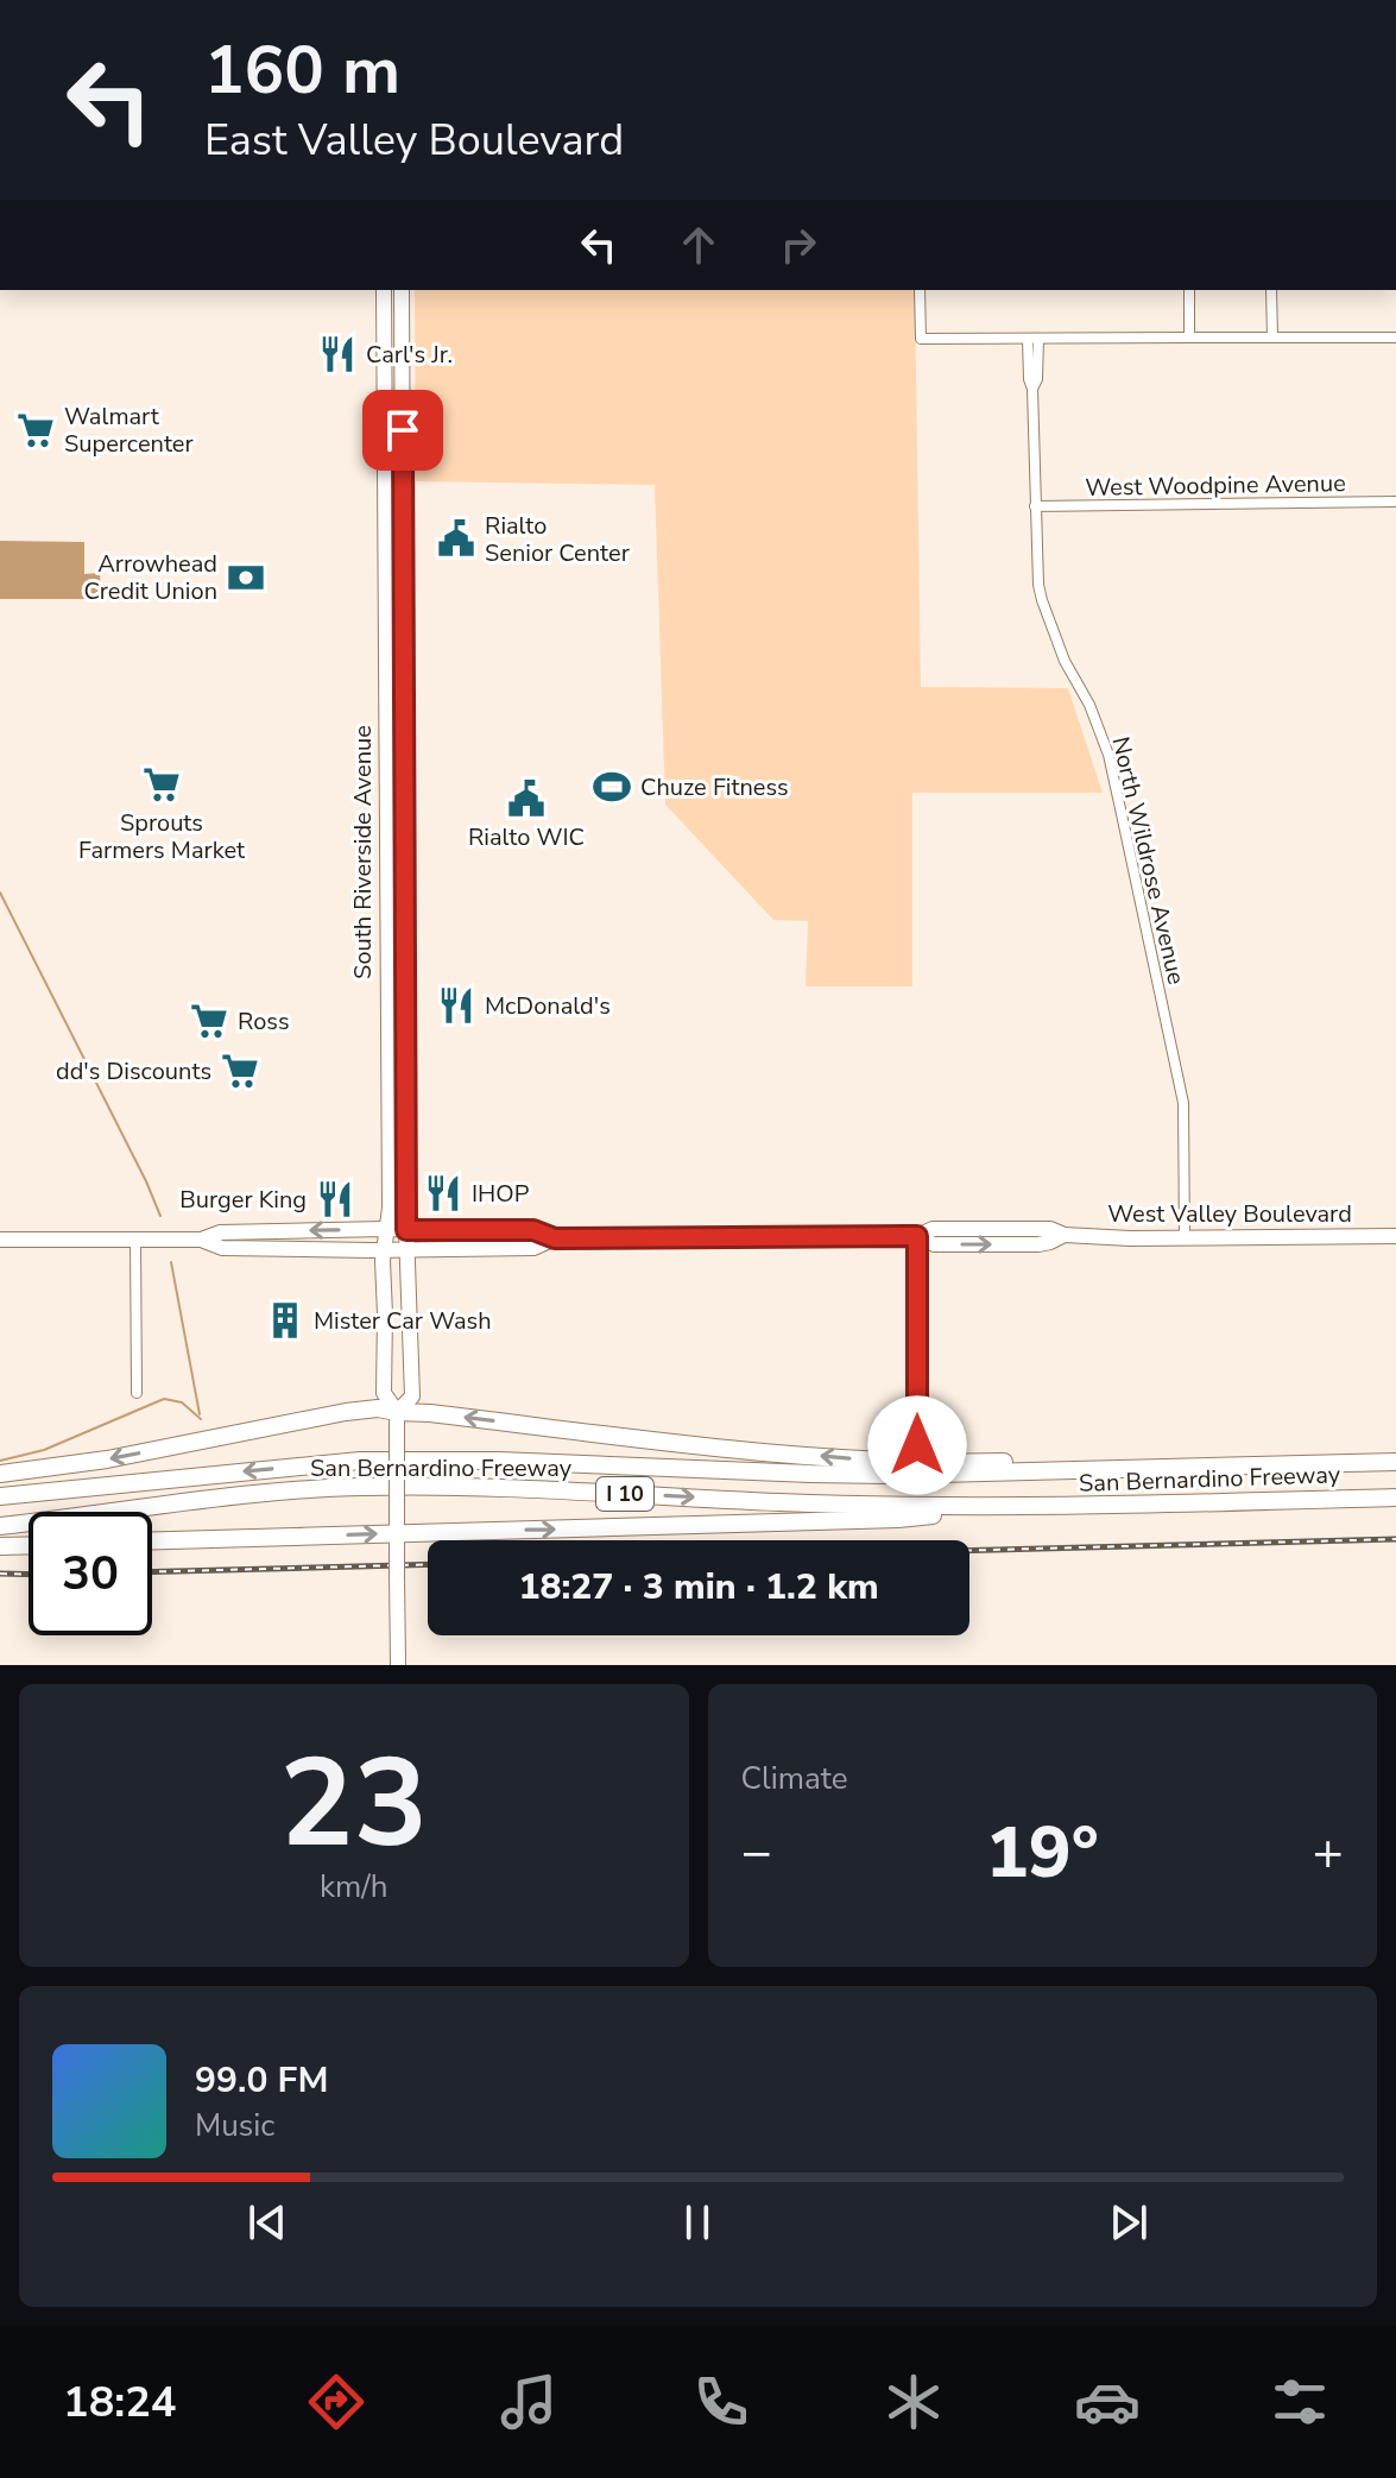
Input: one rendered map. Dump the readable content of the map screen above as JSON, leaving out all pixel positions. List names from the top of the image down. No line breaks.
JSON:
{"streets":{"highway":["San Bernardino Freeway","I 10"],"main road":["South Riverside Avenue","West Valley Boulevard"],"street":["West Woodpine Avenue","North Wildrose Avenue"]},"crossings":[["West Woodpine Avenue","North Wildrose Avenue"],["North Wildrose Avenue","West Valley Boulevard"]],"places":{"restaurant":["Carl's Jr.","McDonald's","IHOP","Burger King"],"supermarket":["Walmart Supercenter","Sprouts Farmers Market","Ross","dd's Discounts"],"public building":["Rialto Senior Center","Rialto WIC"],"bank":["Arrowhead Credit Union"],"sports":["Chuze Fitness"],"building":["Mister Car Wash"]},"page":{"turn":["160 m","East Valley Boulevard"],"limit":"30","trip":"18:27 · 3 min · 1.2 km","tile":[["23","km/h"],"Climate"],"heat":["−","19°","+"],"song":["99.0 FM","Music"],"tabs":"18:24"}}
